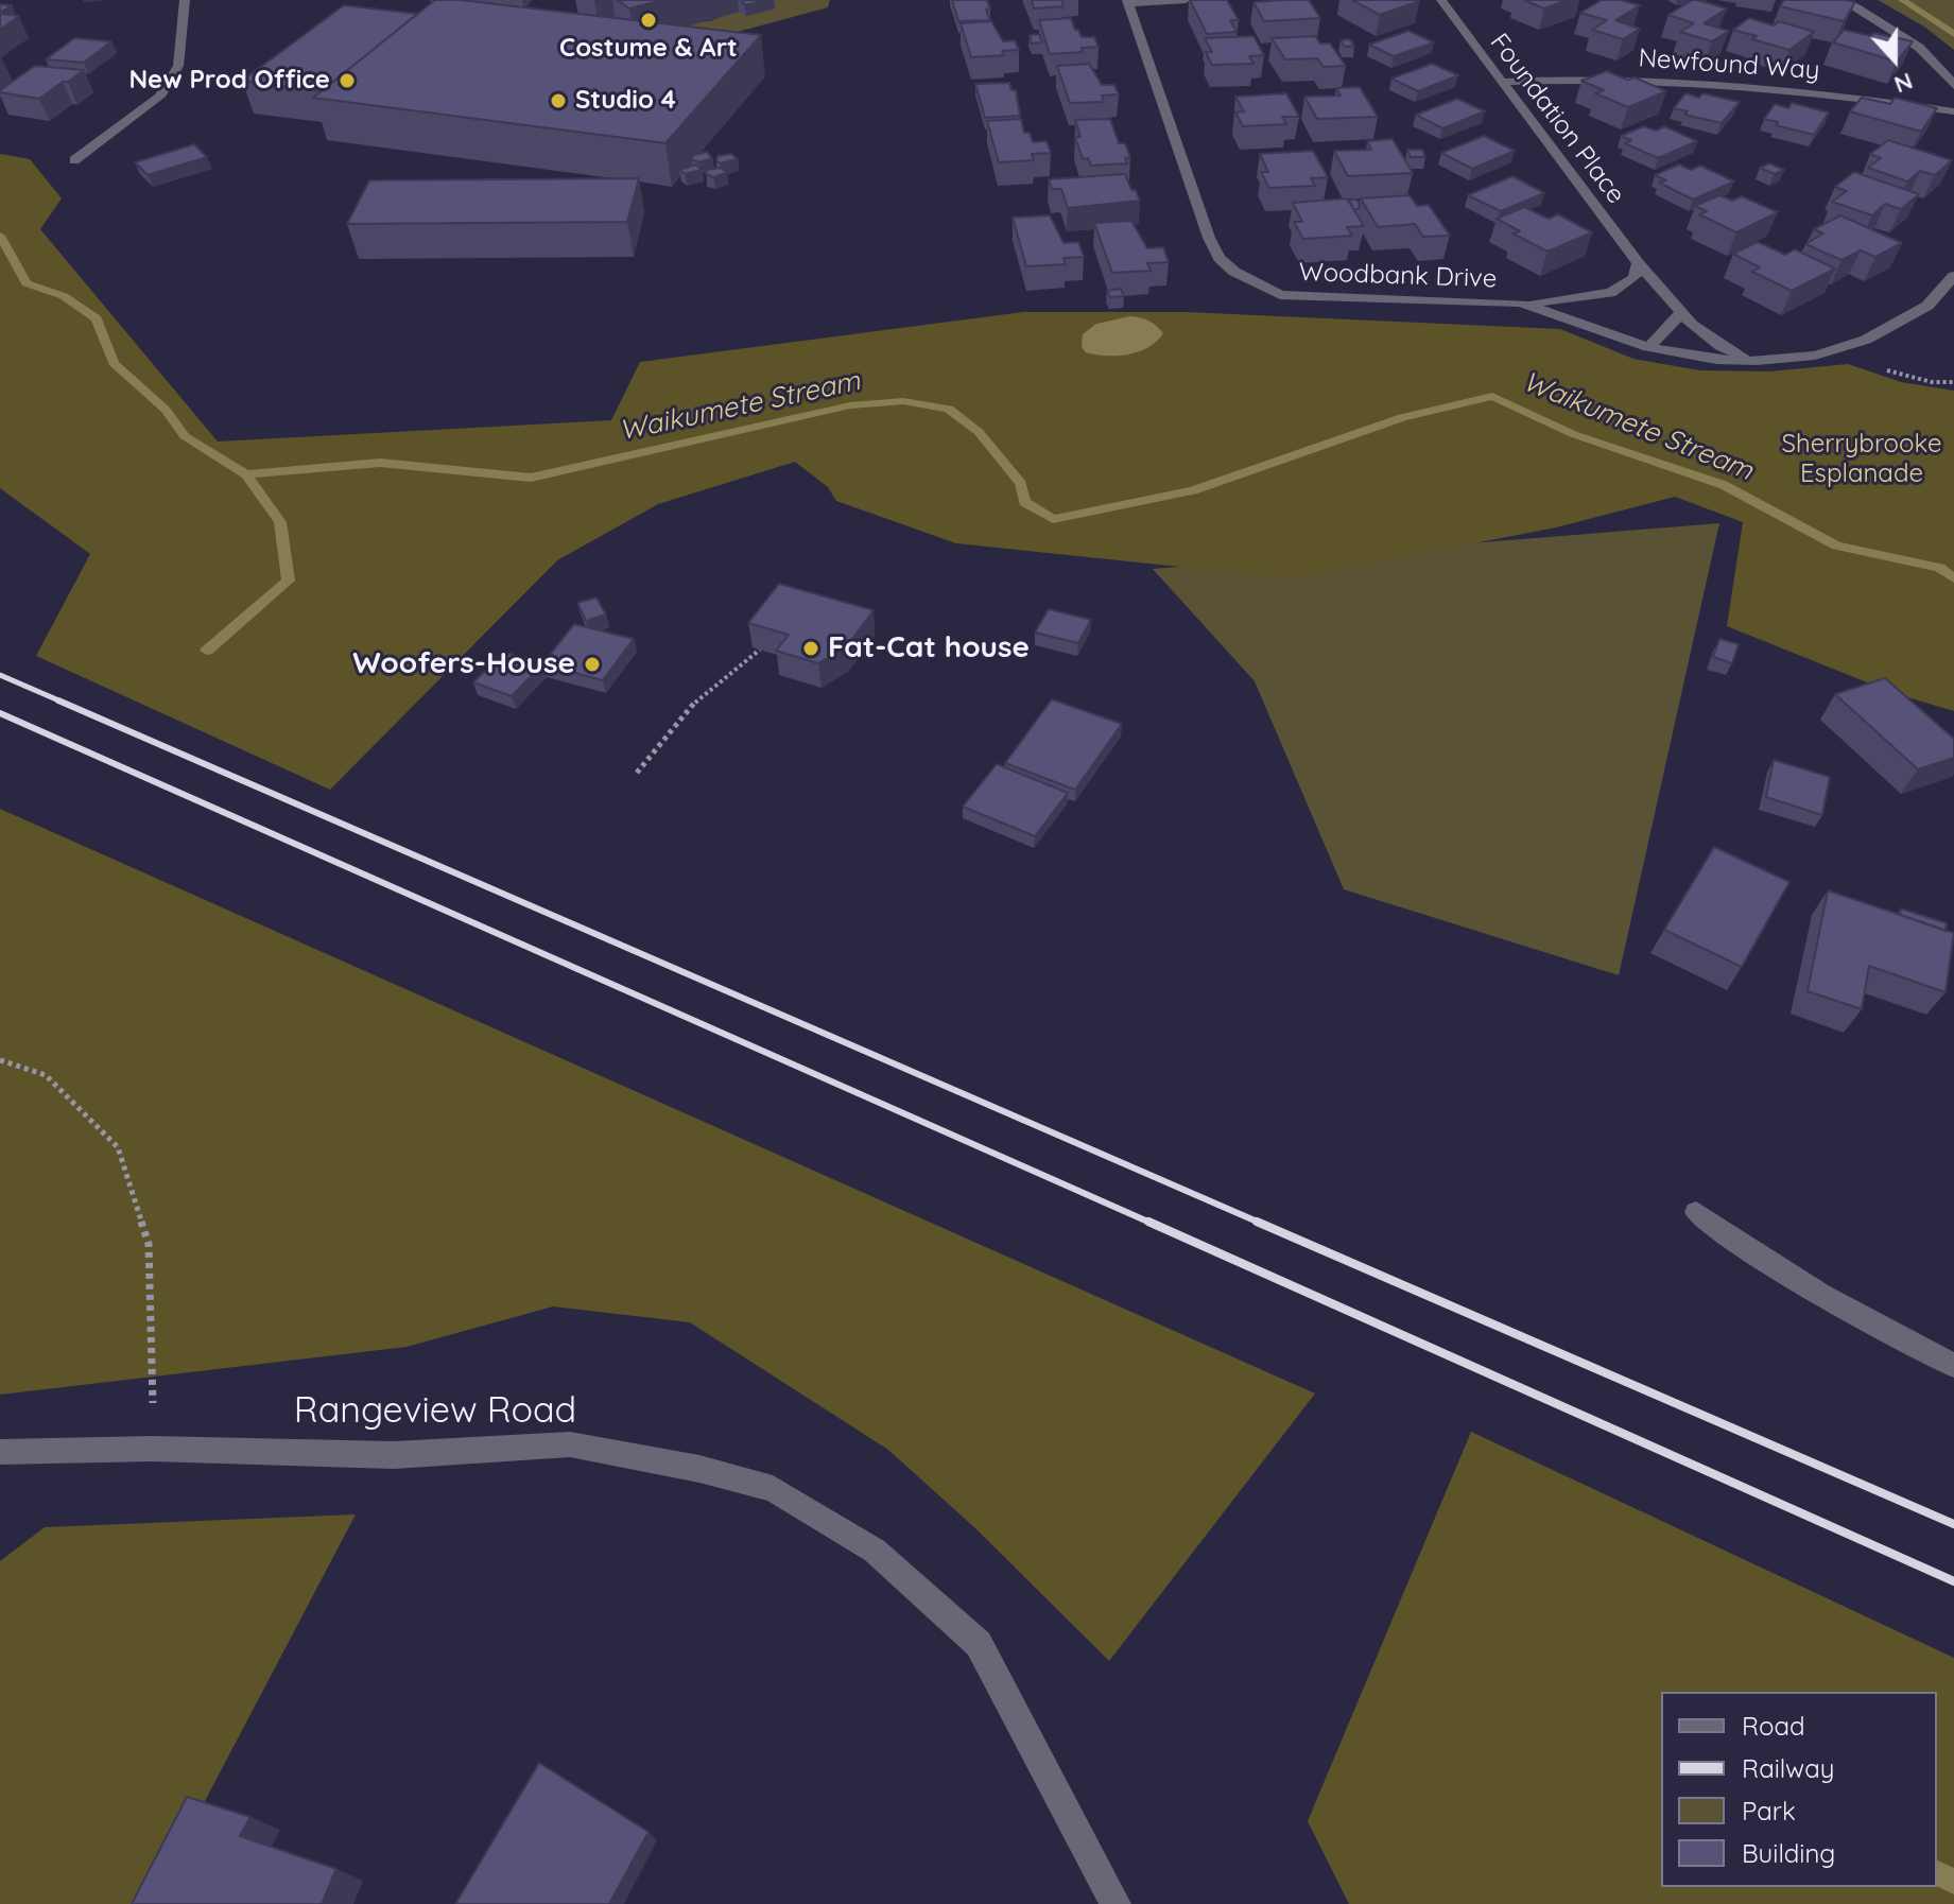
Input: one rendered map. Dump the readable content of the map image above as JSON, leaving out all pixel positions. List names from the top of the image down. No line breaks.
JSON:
{"streets":{"street":["Newfound Way","Foundation Place","Woodbank Drive","Rangeview Road"]},"crossings":[["Newfound Way","Foundation Place"],["Foundation Place","Woodbank Drive"]],"water":["Waikumete Stream"],"parks":["Sherrybrooke Esplanade"],"places":["Costume & Art","New Prod Office","Studio 4","Fat-Cat house","Woofers-House"],"legend":["Road","Railway","Park","Building"],"north":"bottom"}
